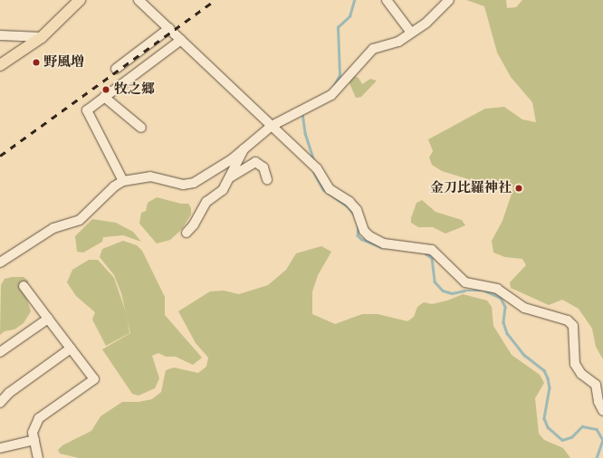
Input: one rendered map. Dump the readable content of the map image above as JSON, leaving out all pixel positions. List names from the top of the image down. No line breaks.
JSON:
{"places":["野風増","牧之郷","金刀比羅神社"]}
